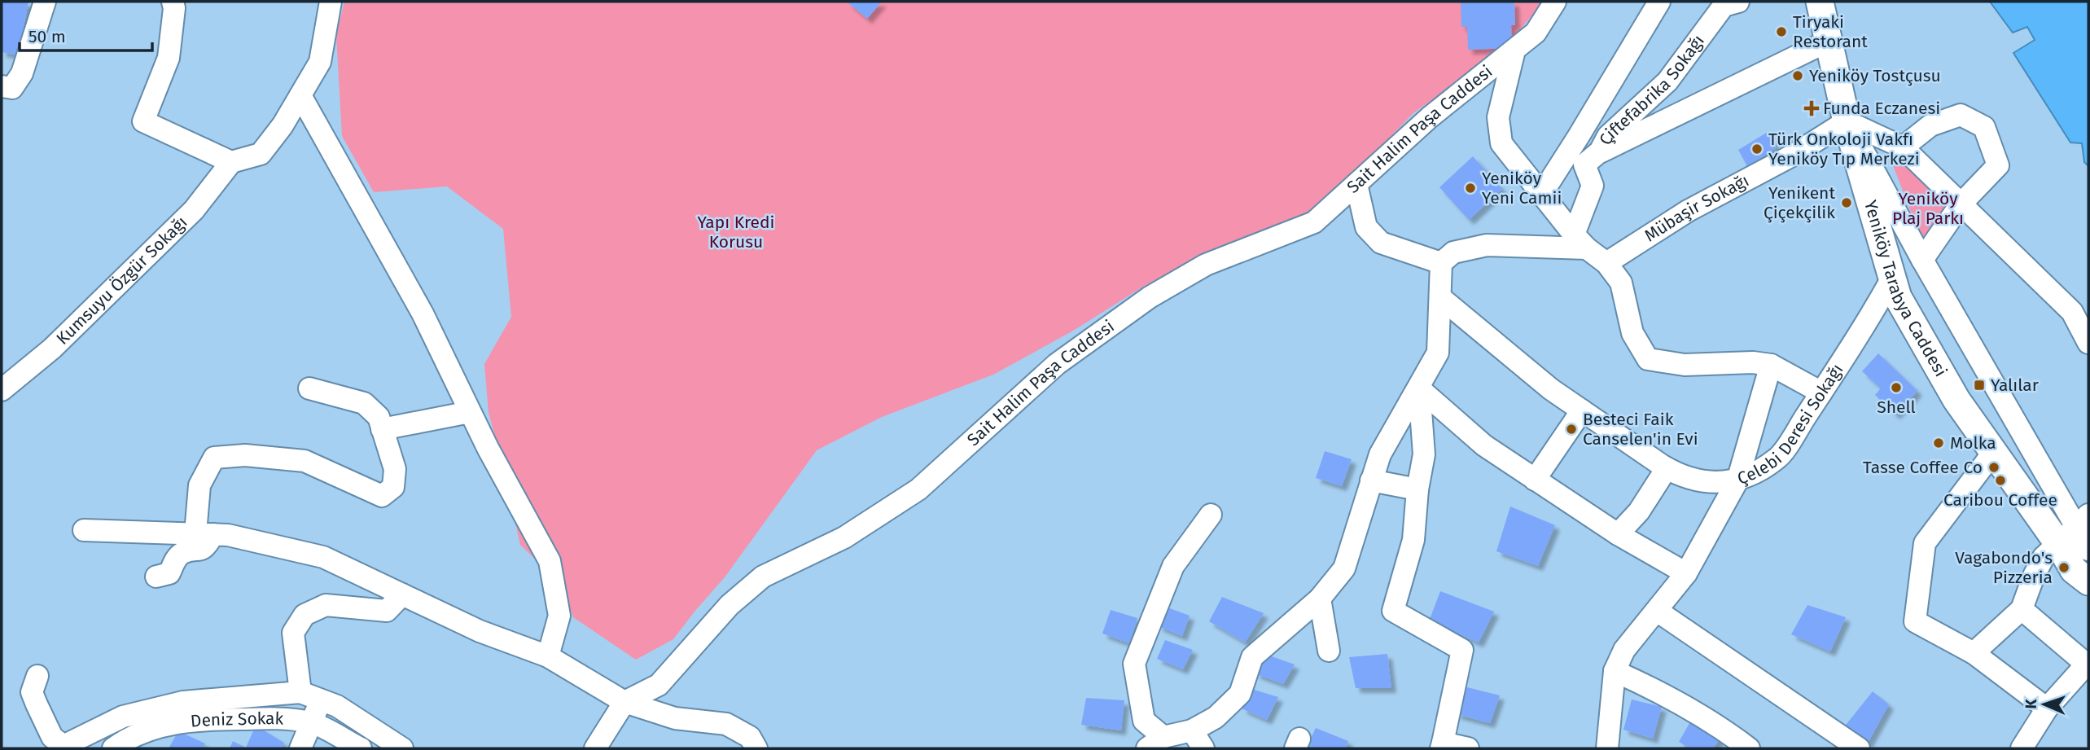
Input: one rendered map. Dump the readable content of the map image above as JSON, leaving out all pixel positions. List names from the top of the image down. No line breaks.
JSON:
{"streets":{"main road":["Yeniköy Tarabya Caddesi"],"street":["Çiftefabrika Sokağı","Sait Halim Paşa Caddesi","Mübaşir Sokağı","Kumsuyu Özgür Sokağı","Çelebi Deresi Sokağı","Deniz Sokak"]},"crossings":[["Sait Halim Paşa Caddesi","Mübaşir Sokağı"],["Mübaşir Sokağı","Yeniköy Tarabya Caddesi"],["Yeniköy Tarabya Caddesi","Çelebi Deresi Sokağı"]],"parks":["Yeniköy Plaj Parkı","Yapı Kredi Korusu"],"places":{"other":["Tiryaki Restorant","Yeniköy Tostçusu","Türk Onkoloji Vakfı Yeniköy Tıp Merkezi","Yeniköy Yeni Camii","Yenikent Çiçekçilik","Shell","Besteci Faik Canselen'in Evi","Molka","Tasse Coffee Co","Caribou Coffee","Vagabondo's Pizzeria"],"health":["Funda Eczanesi"],"transit":["Yalılar"]},"scale_bar":"50 m","north":"left"}
